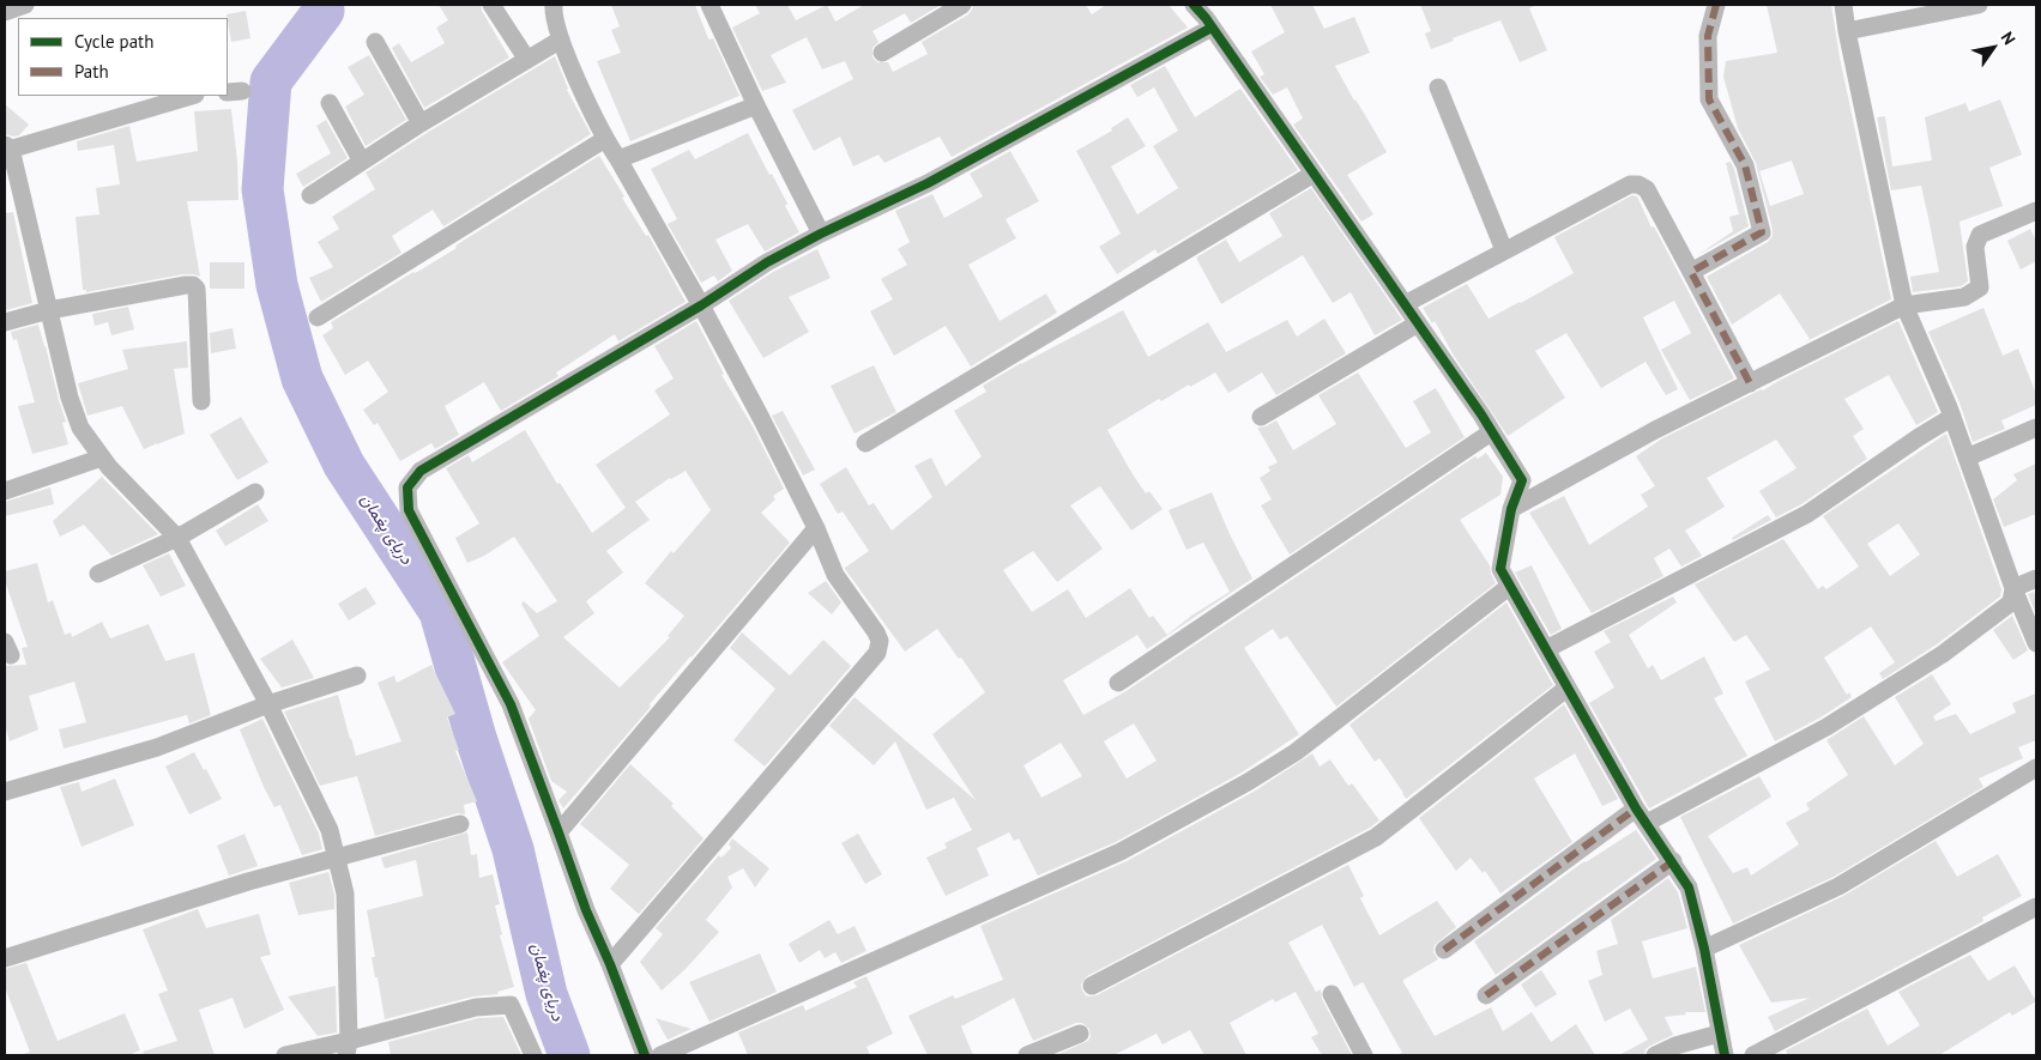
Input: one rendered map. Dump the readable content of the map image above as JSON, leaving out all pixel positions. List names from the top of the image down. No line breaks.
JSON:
{"water":["دریای پغمان"],"legend":["Cycle path","Path"],"north":"top right"}
